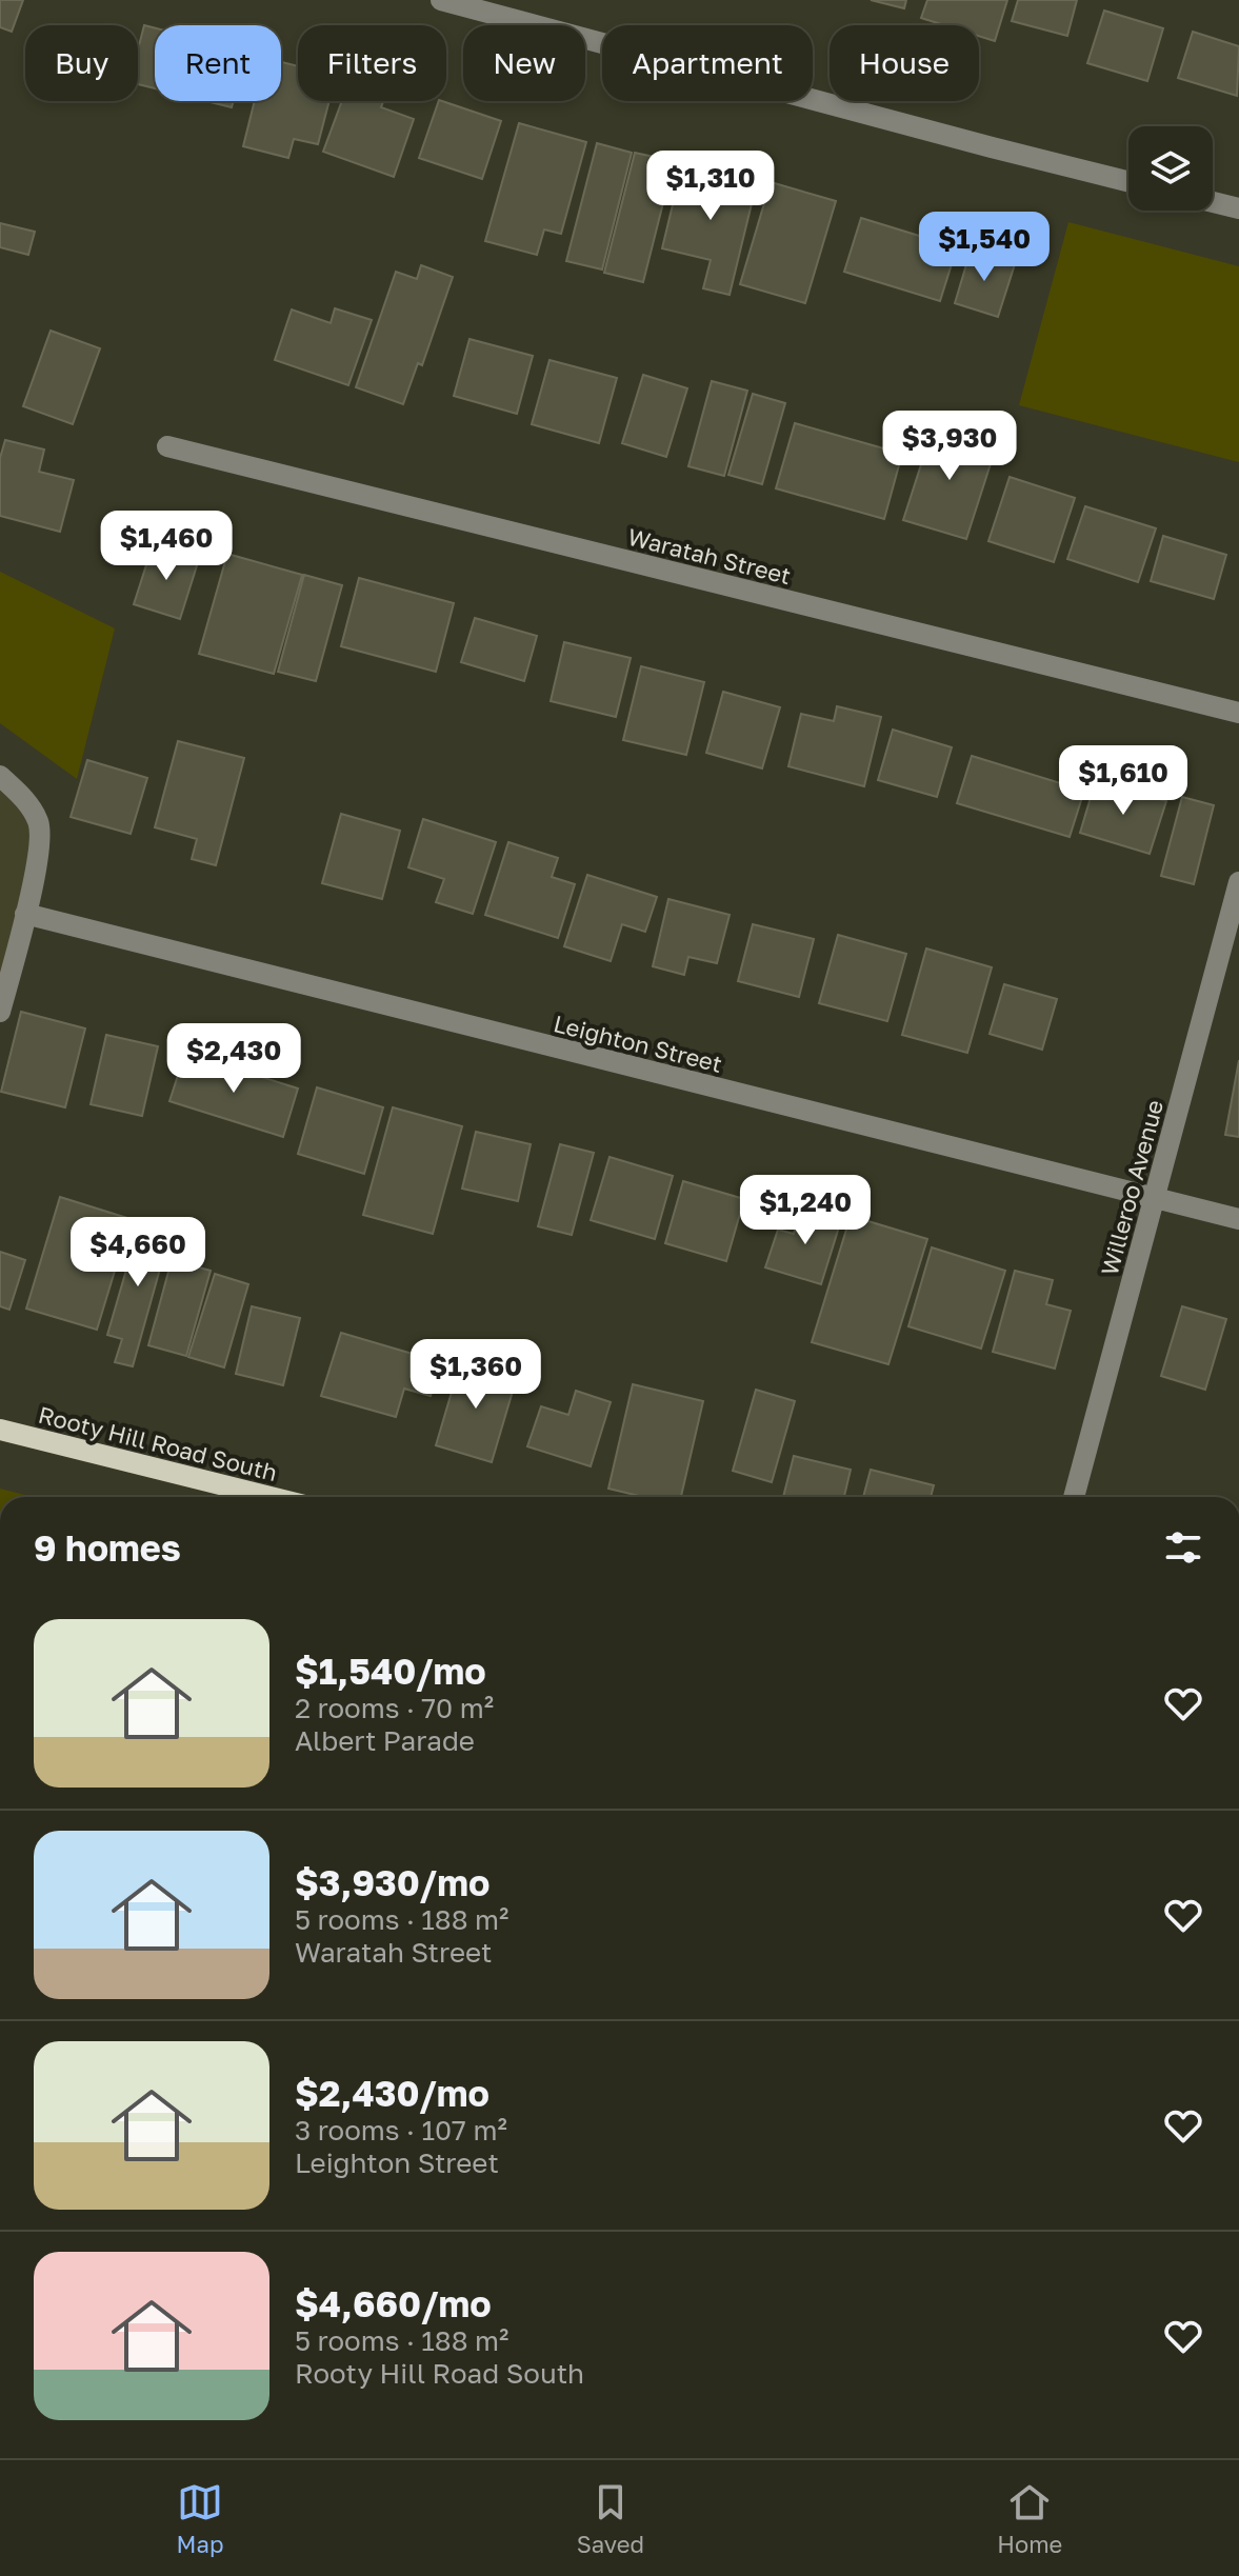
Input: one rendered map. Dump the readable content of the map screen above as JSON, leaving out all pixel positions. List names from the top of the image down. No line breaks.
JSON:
{"streets":{"main road":["Rooty Hill Road South"],"street":["Waratah Street","Leighton Street","Willeroo Avenue"]},"crossings":[["Leighton Street","Willeroo Avenue"]],"page":{"chip":["Buy","Rent","Filters","New","Apartment","House"],"price":["$1,310","$1,540","$3,930","$1,460","$1,610","$2,430","$1,240","$4,660","$1,360"],"heading":"9 homes","list":[{"name":"$1,540/mo","note":"2 rooms · 70 m² · Albert Parade"},{"name":"$3,930/mo","note":"5 rooms · 188 m² · Waratah Street"},{"name":"$2,430/mo","note":"3 rooms · 107 m² · Leighton Street"},{"name":"$4,660/mo","note":"5 rooms · 188 m² · Rooty Hill Road South"}],"tabs":["Map","Saved","Home"]}}
